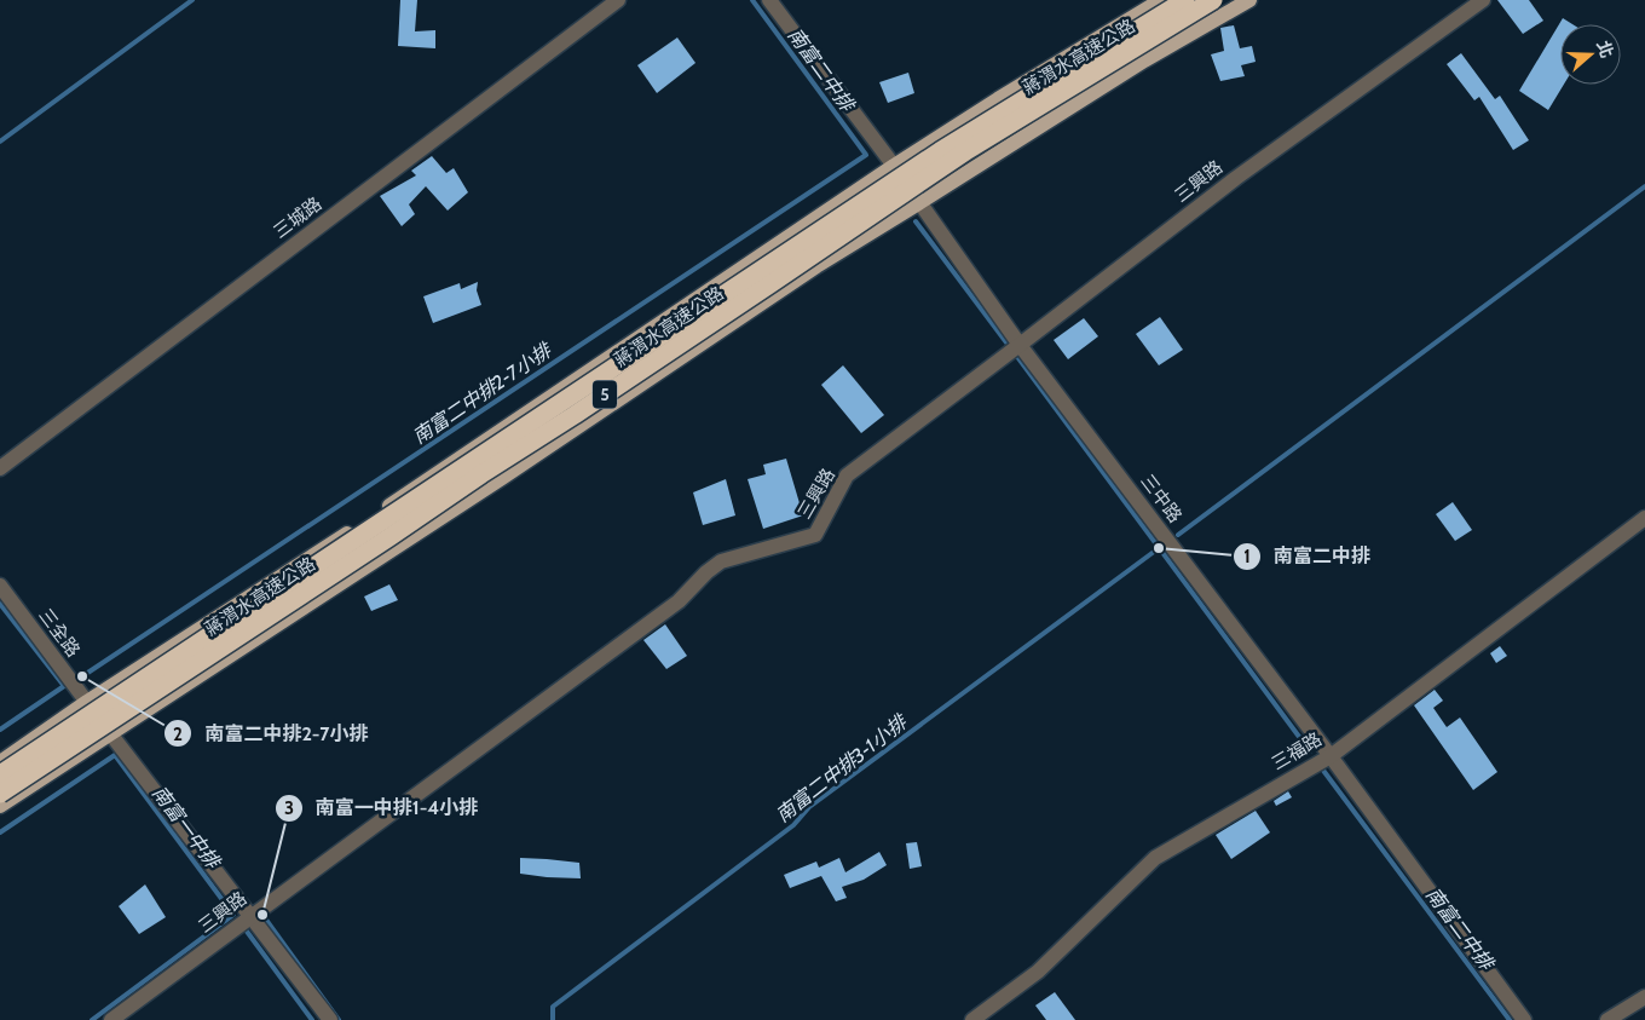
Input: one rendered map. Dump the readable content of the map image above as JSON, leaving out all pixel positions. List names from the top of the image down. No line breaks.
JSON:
{"streets":{"highway":["蔣渭水高速公路","5"],"street":["三興路","三城路","三中路","三全路","三福路"]},"crossings":[["三興路","三中路"],["三興路","三全路"],["三中路","三福路"]],"water":["南富二中排","南富二中排2-7小排","南富二中排3-1小排","南富一中排"],"places":["南富二中排","南富二中排2-7小排","南富一中排1-4小排"],"north":"right"}
